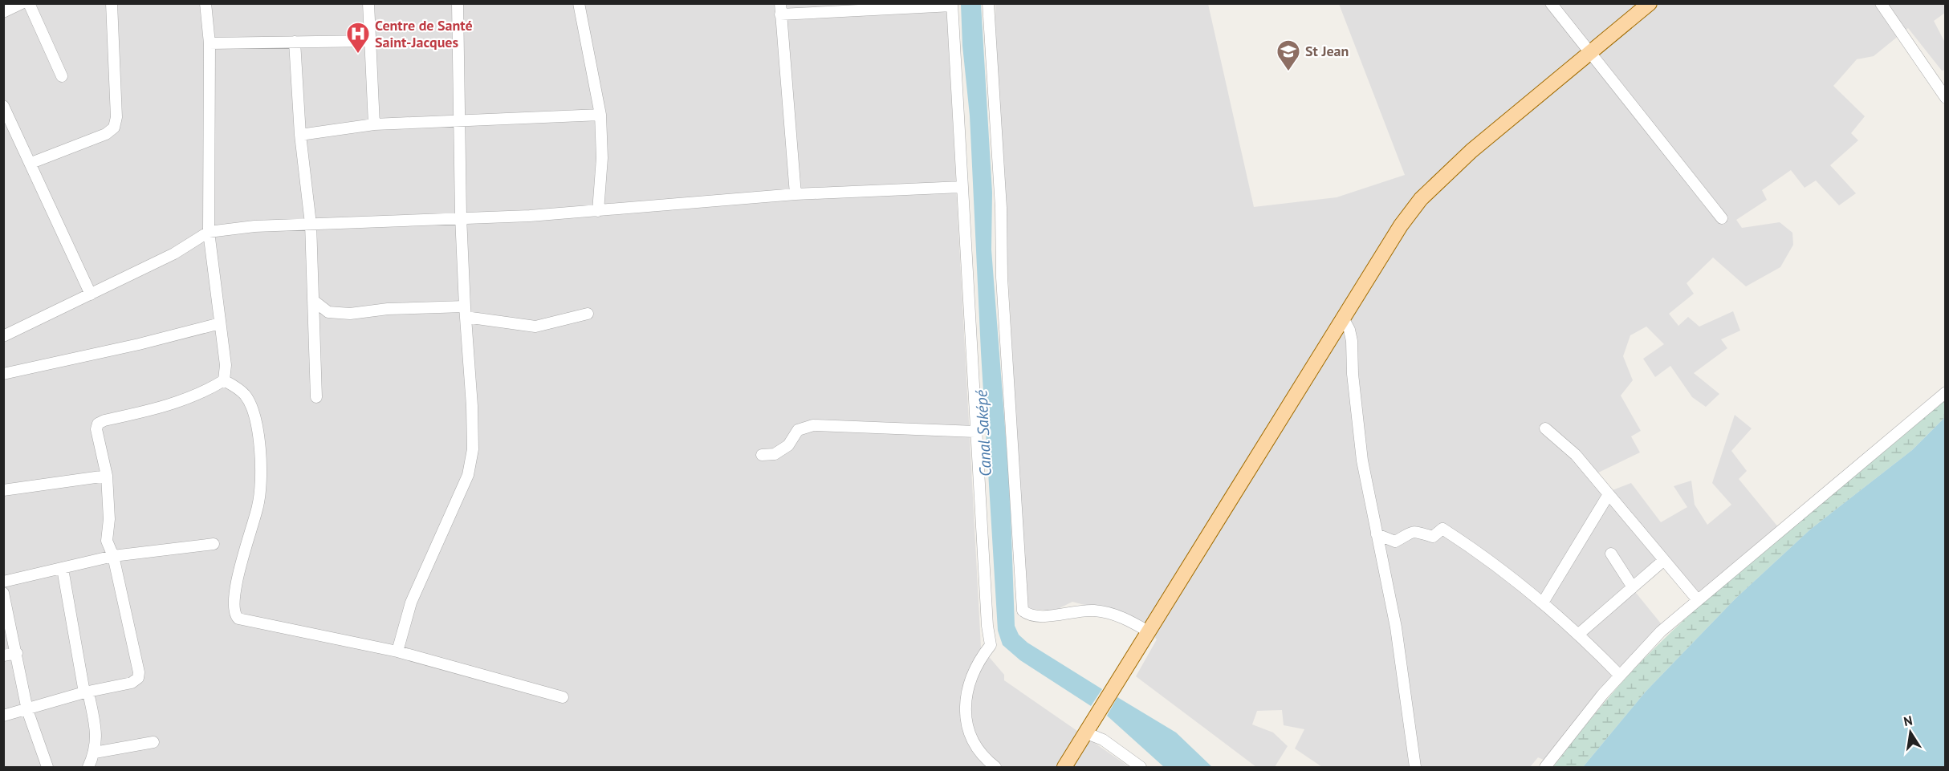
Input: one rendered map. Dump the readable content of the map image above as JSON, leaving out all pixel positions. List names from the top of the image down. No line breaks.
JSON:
{"water":["Canal Saképé"],"places":{"hospital":["Centre de Santé Saint-Jacques"],"school or university":["St Jean"]},"north":"top"}
